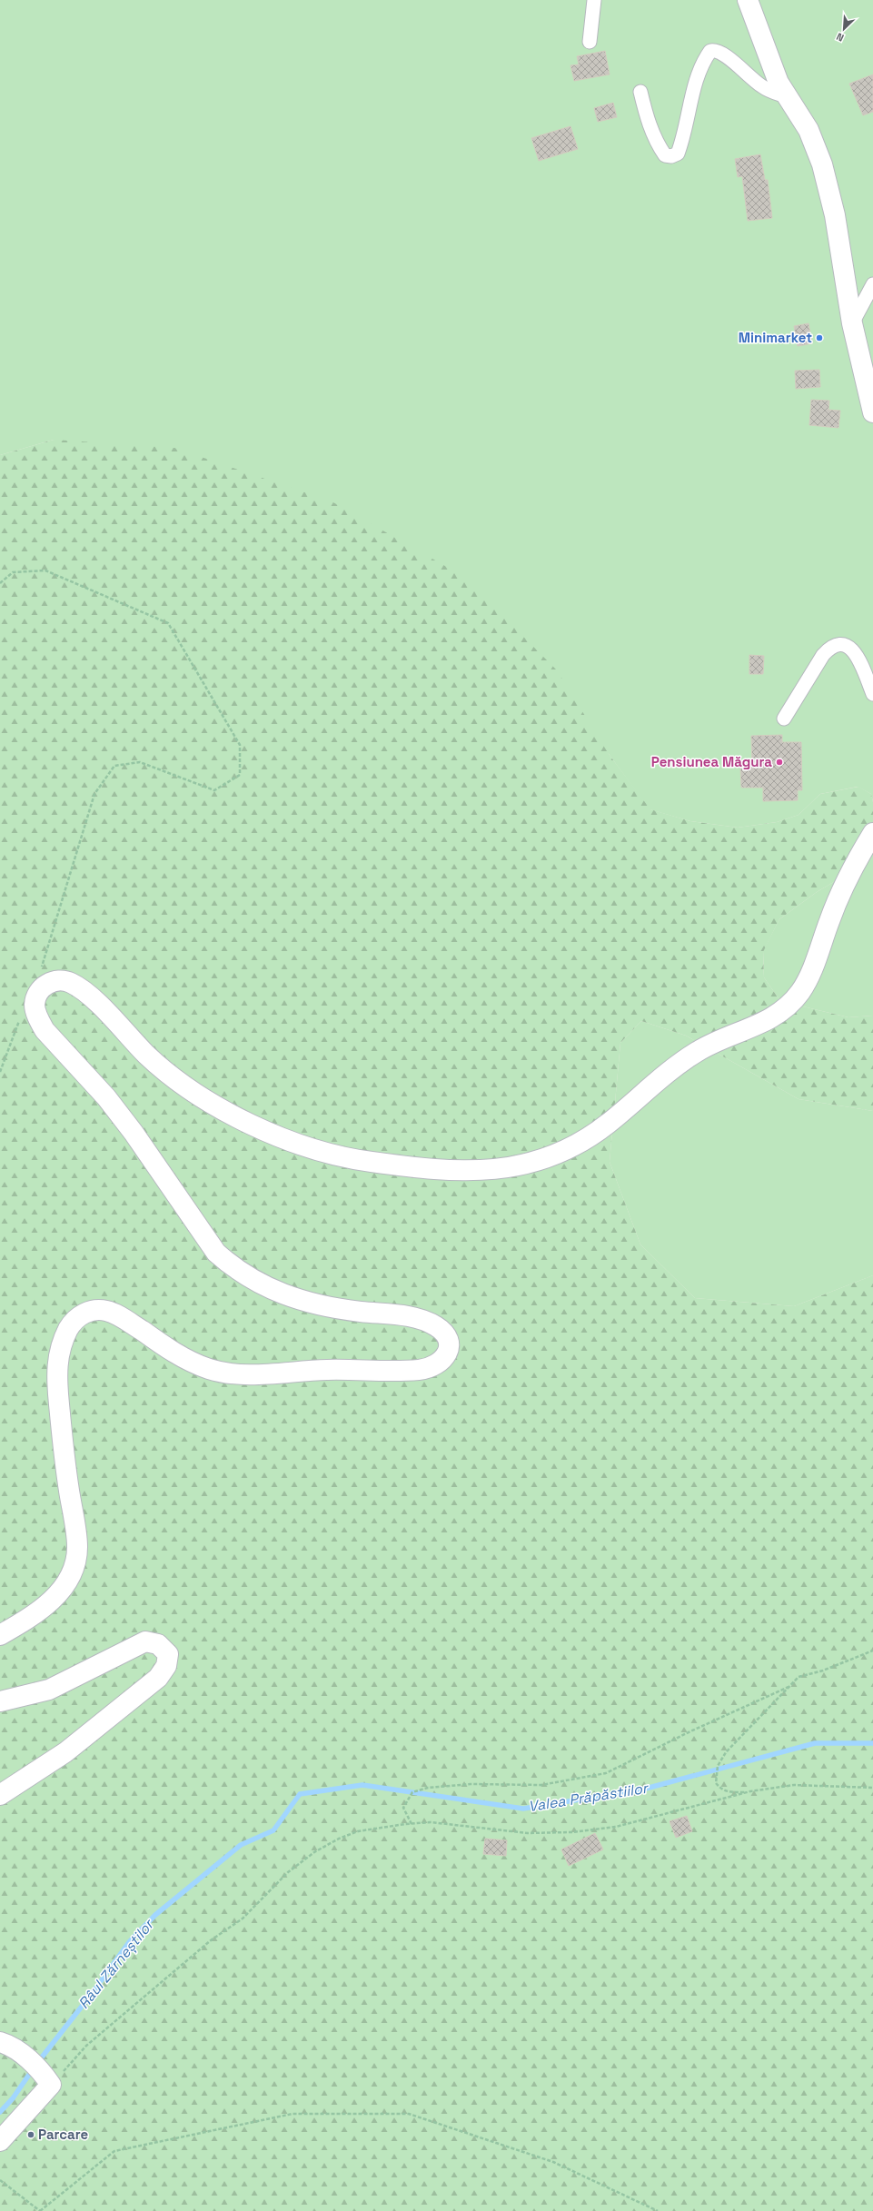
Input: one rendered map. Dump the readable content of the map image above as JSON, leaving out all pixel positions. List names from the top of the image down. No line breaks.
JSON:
{"water":["Valea Prăpăstiilor","Râul Zărneștilor"],"places":["Minimarket","Pensiunea Măgura","Parcare"],"north":"bottom left"}
